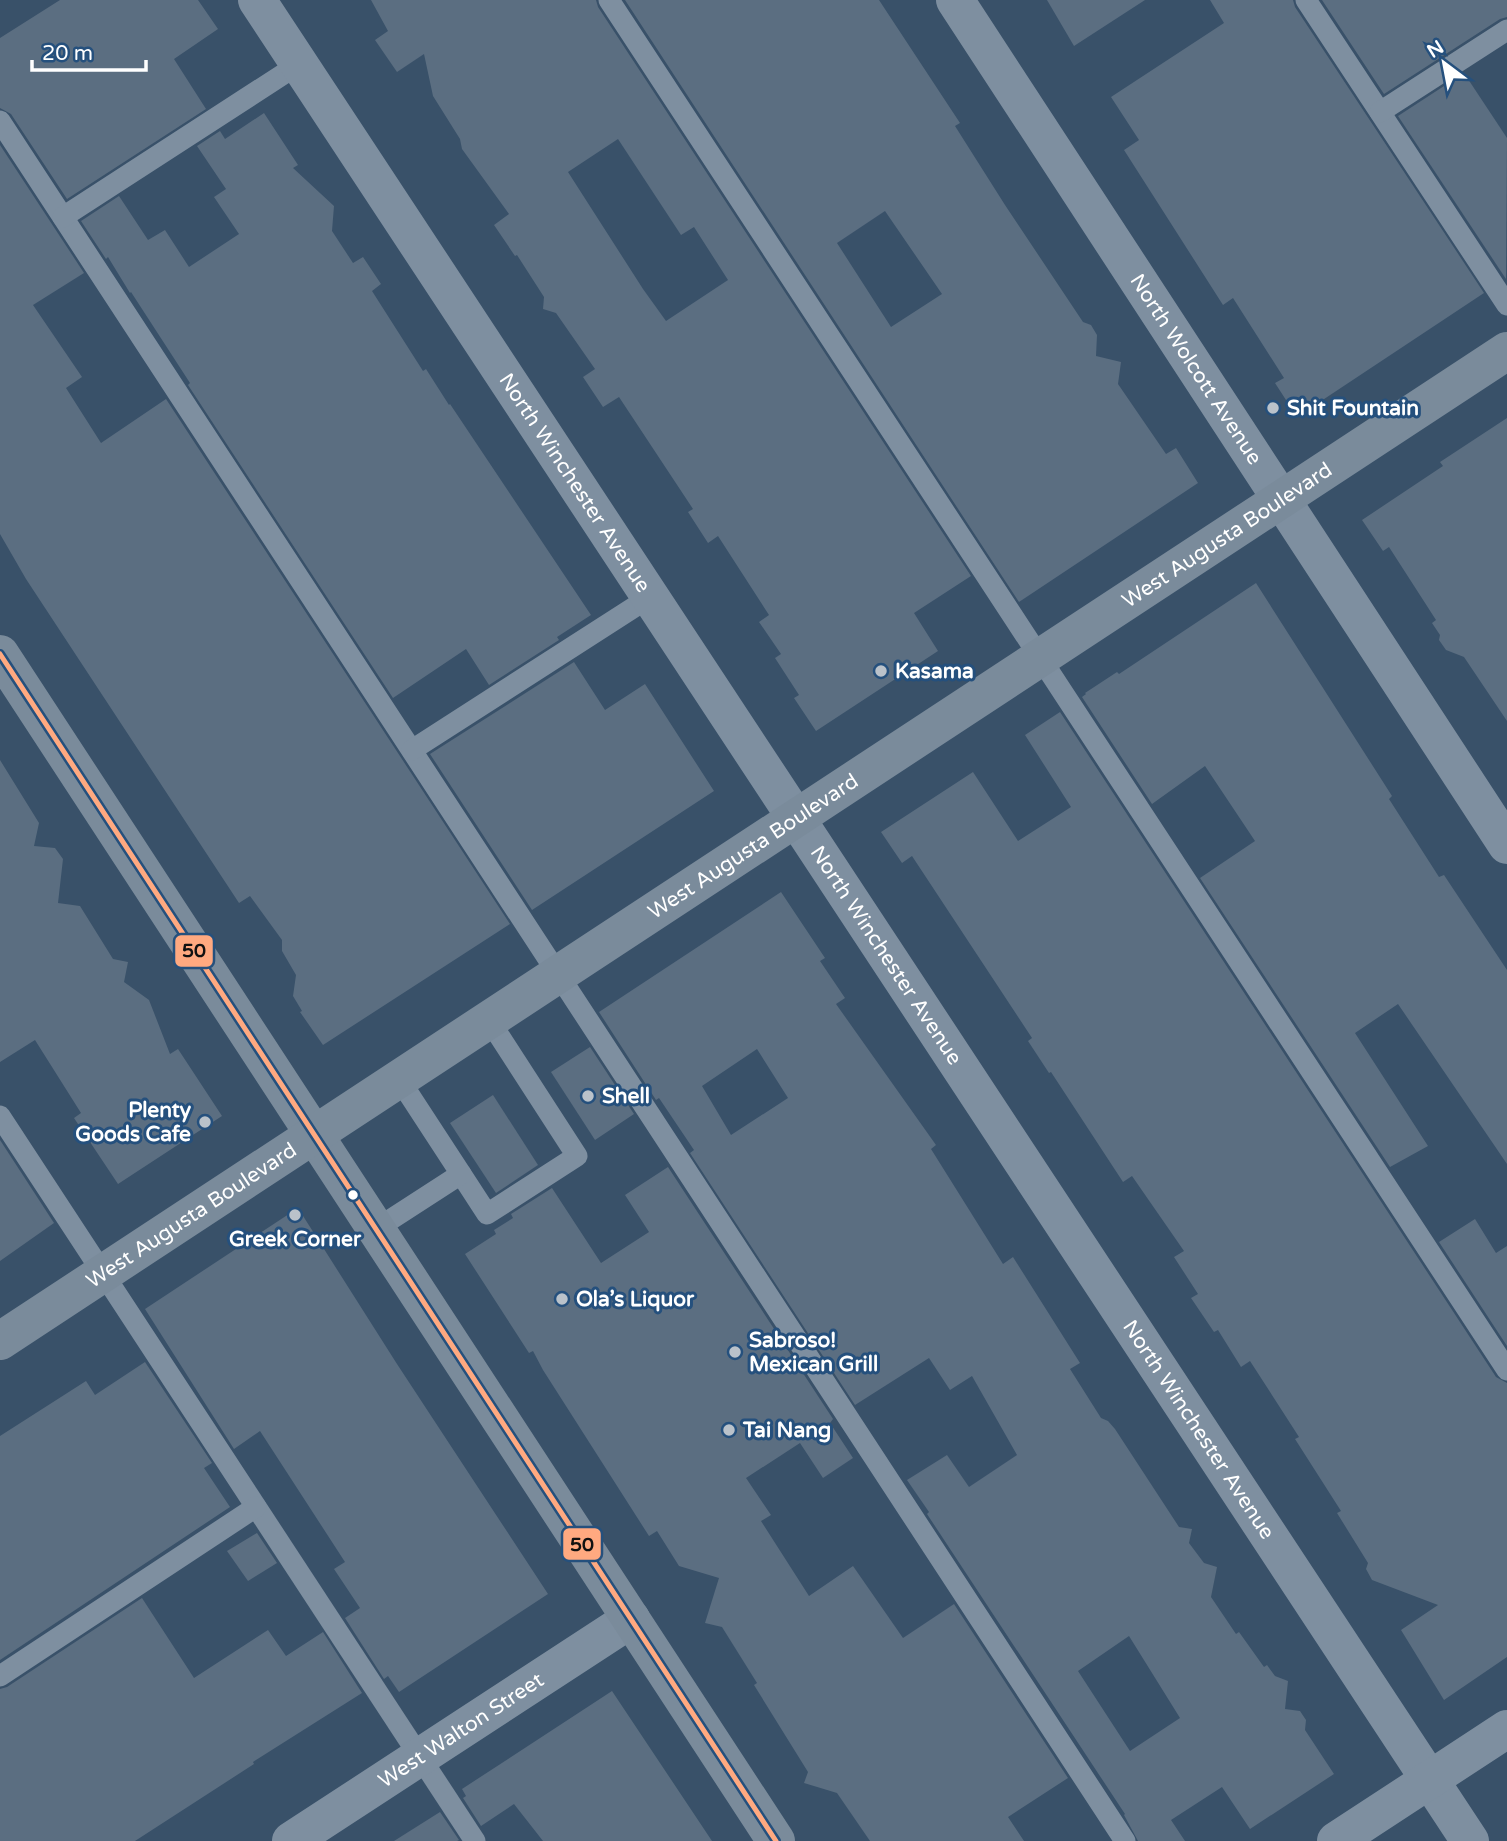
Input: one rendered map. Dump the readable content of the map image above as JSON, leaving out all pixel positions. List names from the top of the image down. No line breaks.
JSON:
{"streets":{"street":["North Wolcott Avenue","North Winchester Avenue","West Augusta Boulevard","West Walton Street"]},"crossings":[["North Wolcott Avenue","West Augusta Boulevard"],["North Winchester Avenue","West Augusta Boulevard"]],"places":["Shit Fountain","Kasama","Shell","Plenty Goods Cafe","Greek Corner","Ola’s Liquor","Sabroso! Mexican Grill","Tai Nang"],"lines":["transit line 50"],"scale_bar":"20 m","north":"top left"}
